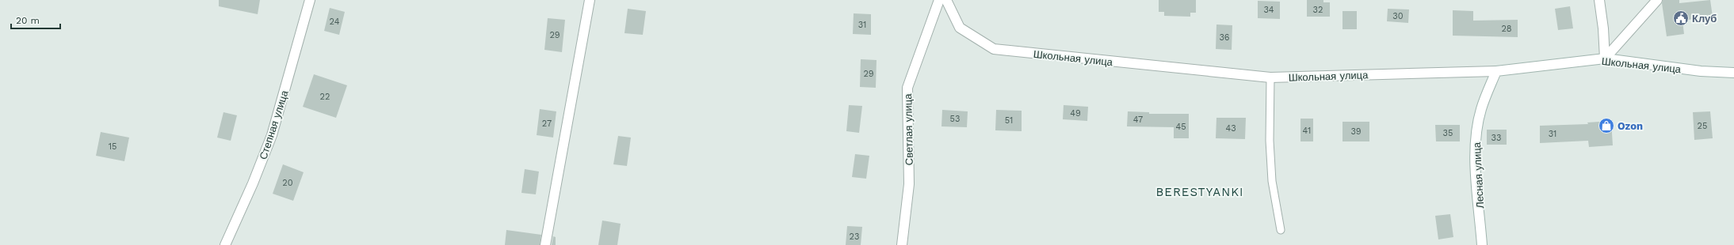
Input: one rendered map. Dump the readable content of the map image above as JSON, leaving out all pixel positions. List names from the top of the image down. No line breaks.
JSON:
{"streets":{"street":["Школьная улица","Степная улица","Светлая улица","Лесная улица"]},"crossings":[["Школьная улица","Лесная улица"]],"districts":["BERESTYANKI"],"places":{"public building":["Клуб"],"shop":["Ozon"]},"house_numbers":["34","32","30","24","31","28","29","36","29","22","49","53","47","51","27","25","45","43","41","39","35","31","33","15","20","23"],"scale_bar":"20 m"}
